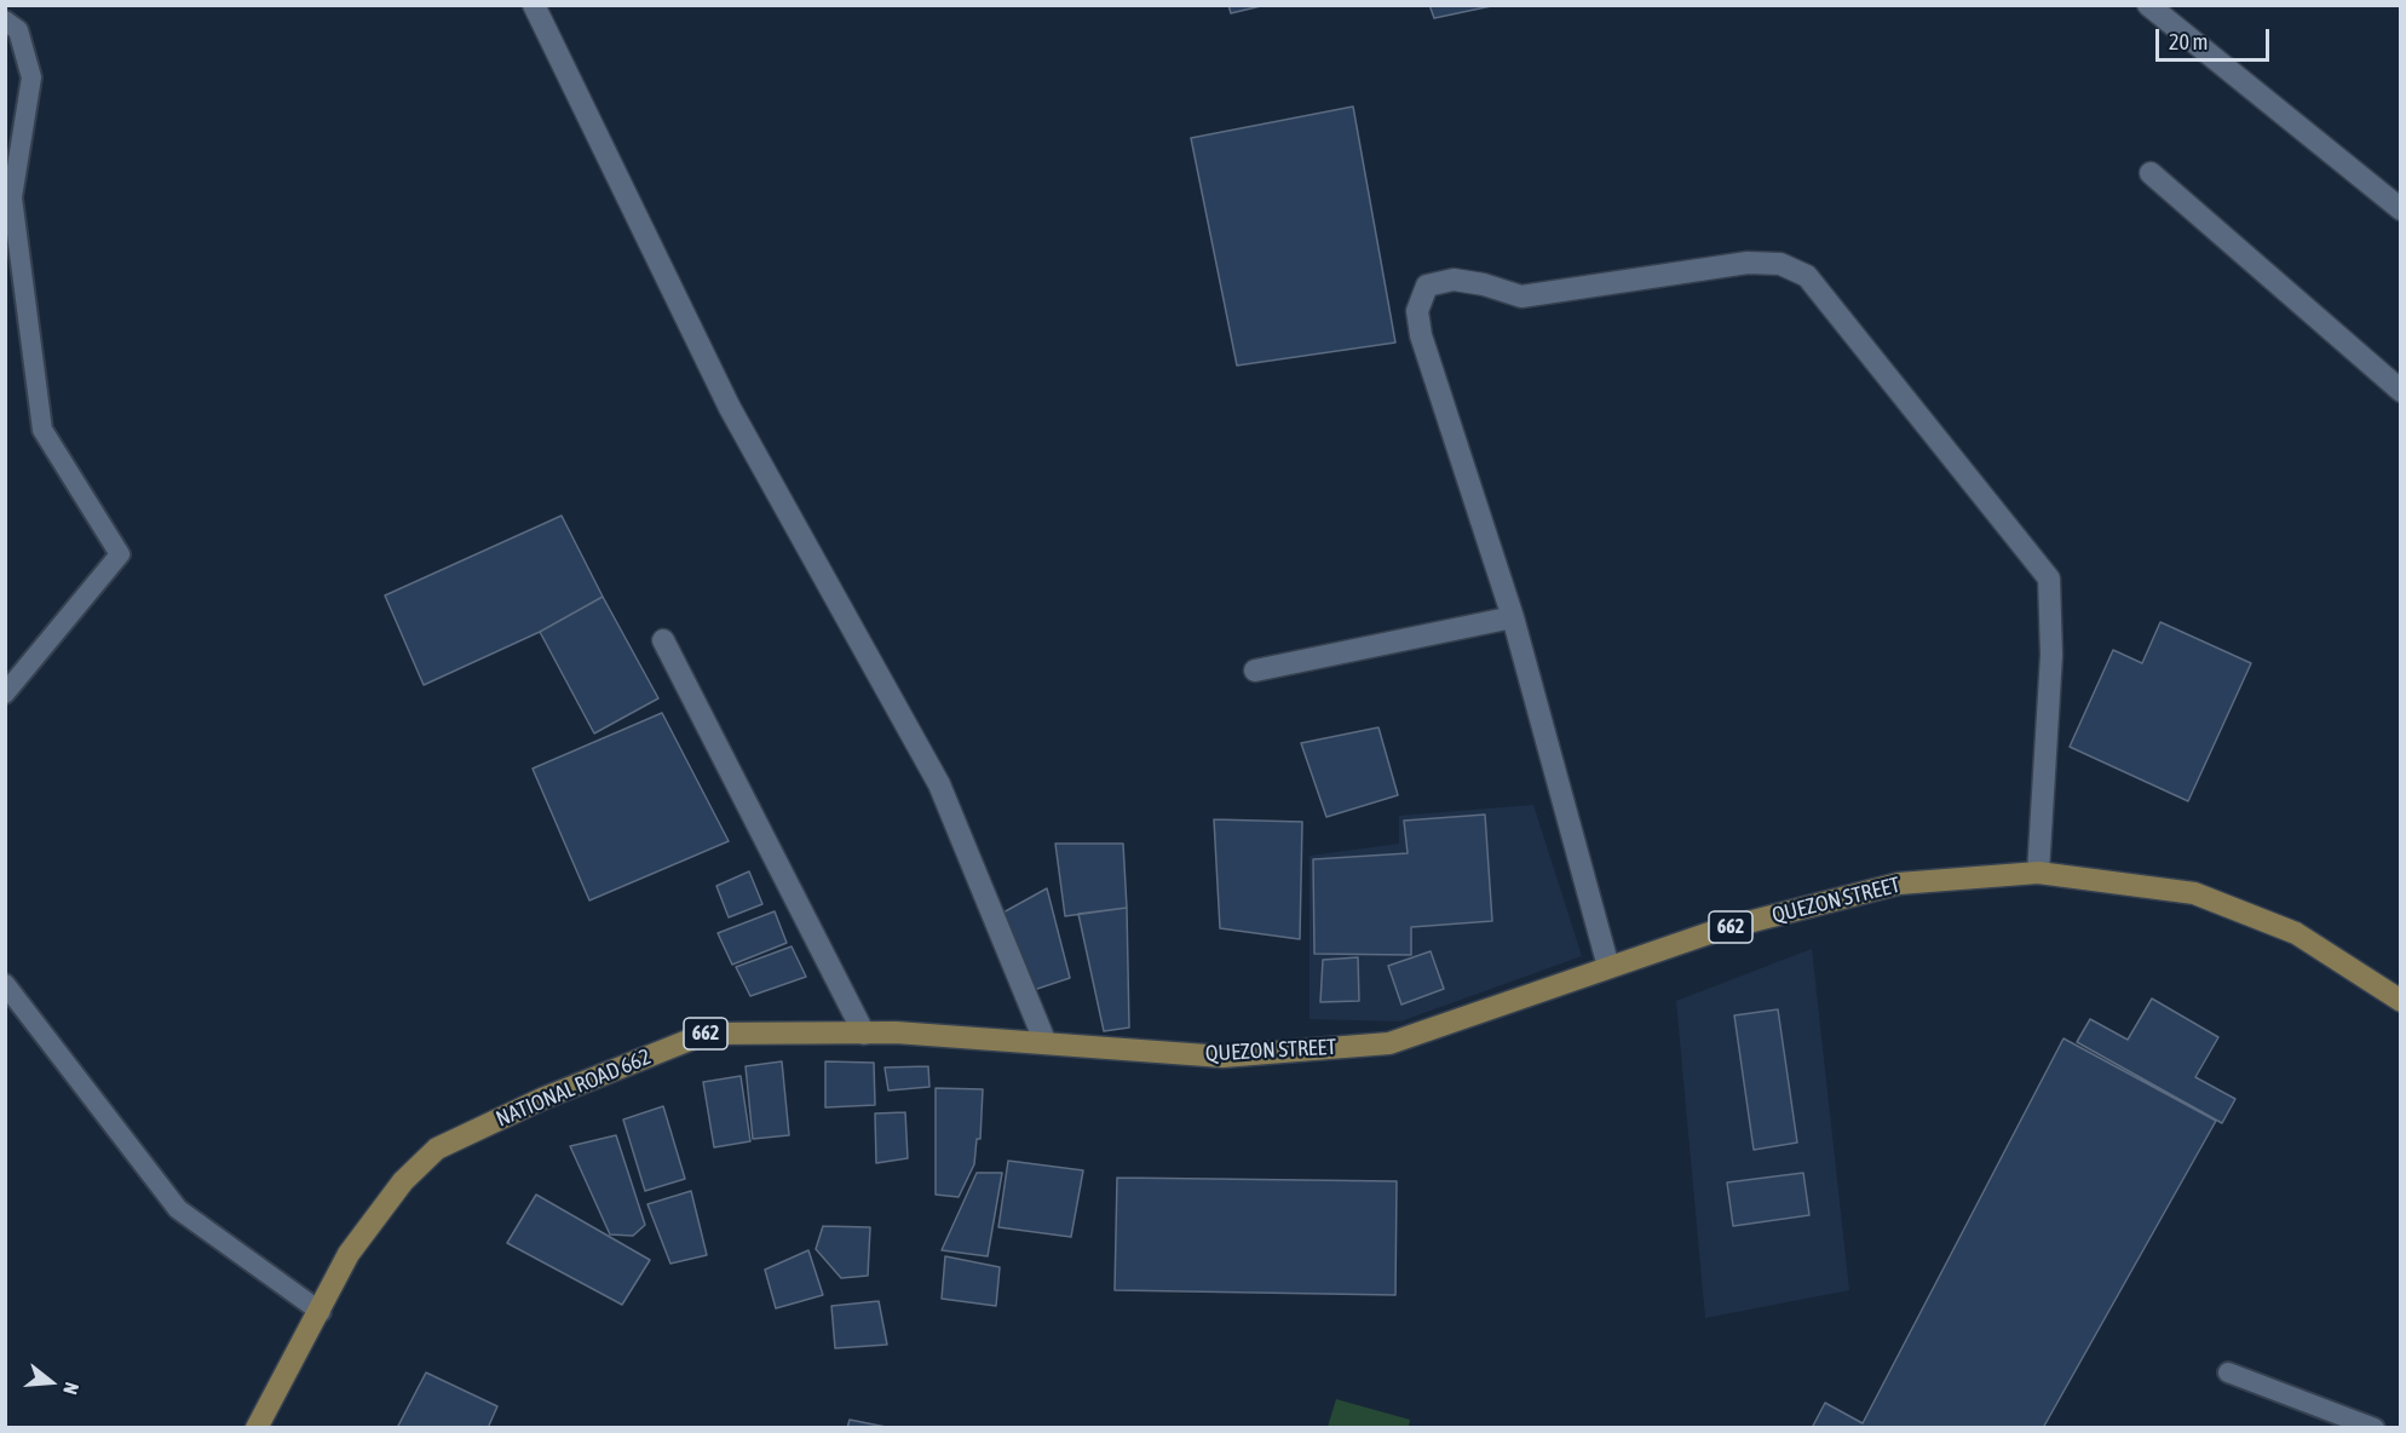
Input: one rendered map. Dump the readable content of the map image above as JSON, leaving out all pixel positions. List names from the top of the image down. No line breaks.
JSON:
{"streets":{"main road":["QUEZON STREET","662","NATIONAL ROAD 662"]},"crossings":[["QUEZON STREET","NATIONAL ROAD 662"]],"scale_bar":"20 m","north":"right"}
